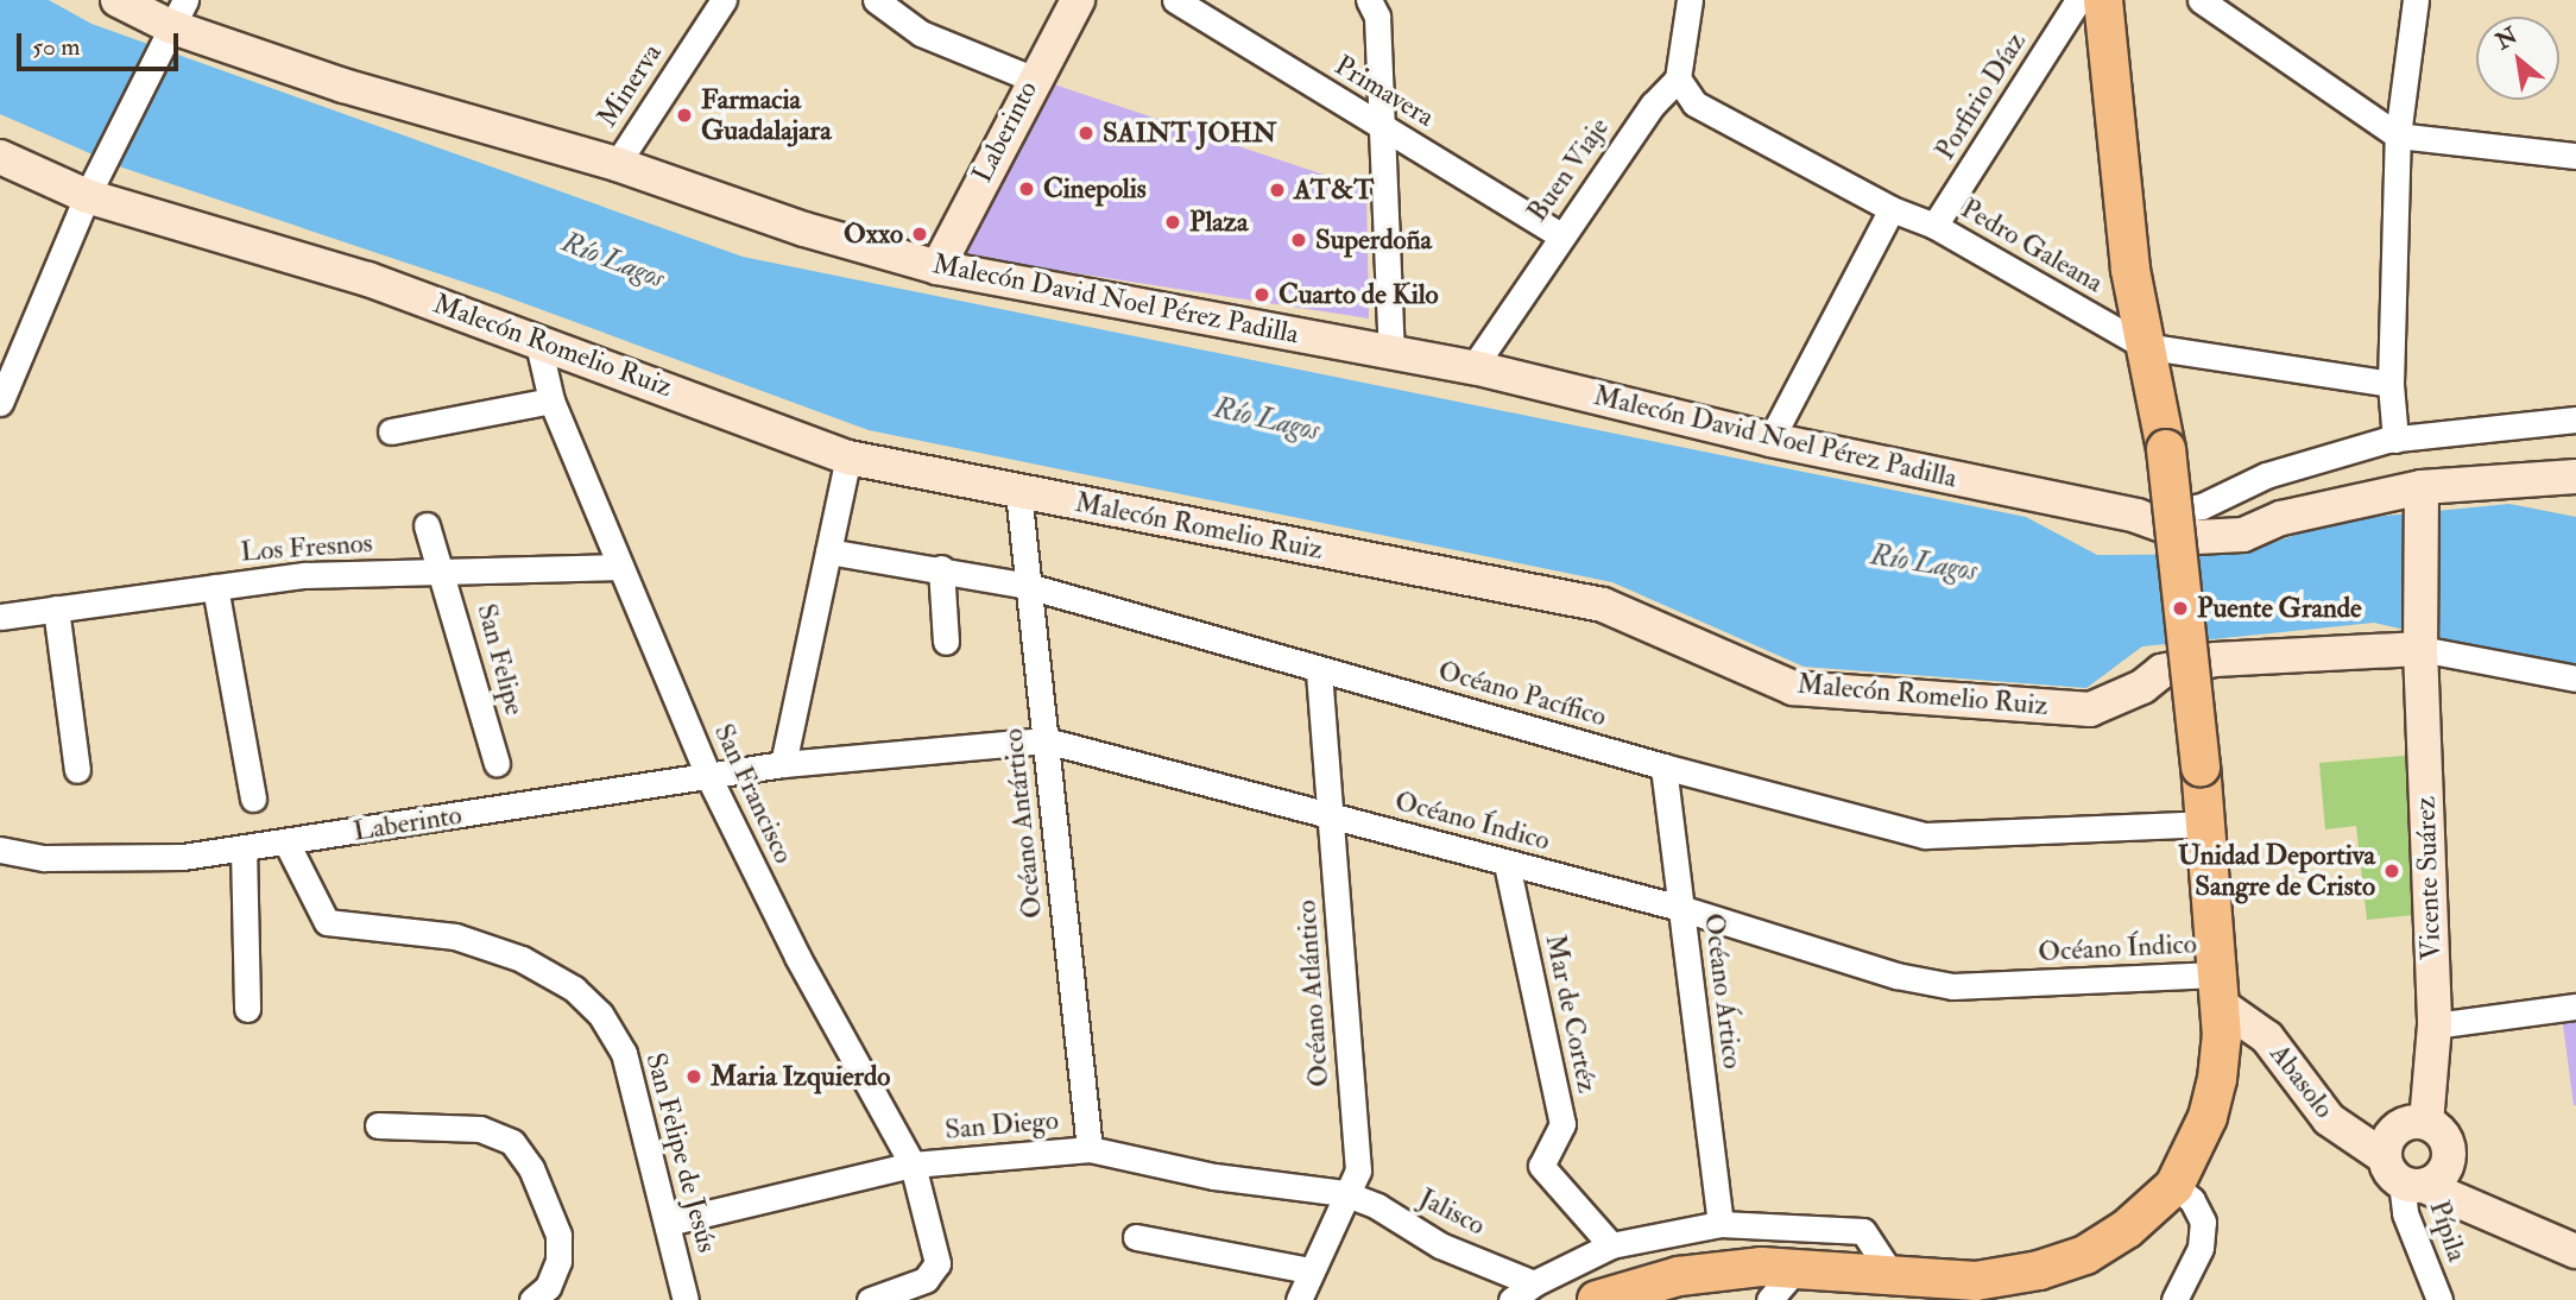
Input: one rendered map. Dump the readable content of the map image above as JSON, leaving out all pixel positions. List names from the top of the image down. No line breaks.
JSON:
{"streets":{"street":["Minerva","Primavera","Porfirio Díaz","Laberinto","Buen Viaje","Pedro Galeana","Malecón David Noel Pérez Padilla","Malecón Romelio Ruiz","Los Fresnos","San Felipe","Océano Pacífico","San Francisco","Océano Índico","Océano Antártico","Vicente Suárez","Océano Ártico","Océano Atlántico","Mar de Cortéz","Abasolo","San Diego","San Felipe de Jesús","Jalisco","Pípila"]},"crossings":[["Minerva","Malecón David Noel Pérez Padilla"],["Primavera","Buen Viaje"],["Porfirio Díaz","Pedro Galeana"],["Laberinto","Malecón David Noel Pérez Padilla"],["Laberinto","San Francisco"],["Laberinto","Océano Índico"],["Laberinto","San Felipe de Jesús"],["Buen Viaje","Pedro Galeana"],["Buen Viaje","Malecón David Noel Pérez Padilla"],["Malecón David Noel Pérez Padilla","Vicente Suárez"],["Malecón Romelio Ruiz","San Francisco"],["Malecón Romelio Ruiz","Océano Antártico"],["Malecón Romelio Ruiz","Vicente Suárez"],["Los Fresnos","San Felipe"],["Los Fresnos","San Francisco"],["Océano Pacífico","Océano Antártico"],["Océano Pacífico","Océano Ártico"],["Océano Pacífico","Océano Atlántico"],["San Francisco","Océano Índico"],["San Francisco","San Diego"],["Océano Índico","Océano Antártico"],["Océano Índico","Océano Ártico"],["Océano Índico","Océano Atlántico"],["Océano Índico","Mar de Cortéz"],["Océano Índico","Abasolo"],["Océano Antártico","San Diego"],["Vicente Suárez","Abasolo"],["Vicente Suárez","Pípila"],["Océano Atlántico","San Diego"],["Océano Atlántico","Jalisco"],["Abasolo","Pípila"],["San Diego","San Felipe de Jesús"],["San Diego","Jalisco"]],"water":["Río Lagos"],"places":["Farmacia Guadalajara","SAINT JOHN","Cinepolis","AT&T","Plaza","Oxxo","Superdoña","Cuarto de Kilo","Puente Grande","Unidad Deportiva Sangre de Cristo","Maria Izquierdo"],"scale_bar":"50 m","north":"top left"}
